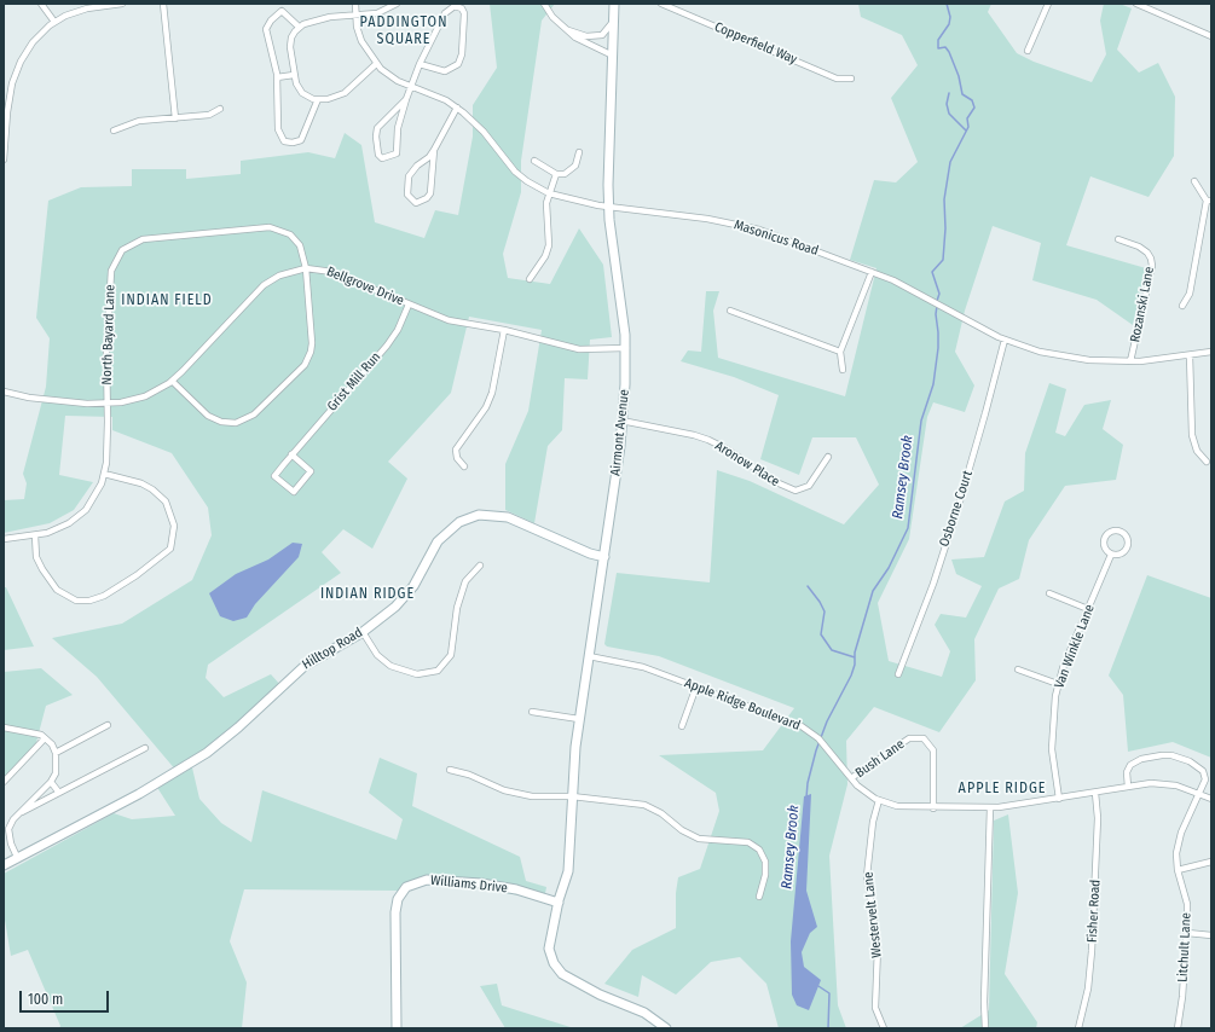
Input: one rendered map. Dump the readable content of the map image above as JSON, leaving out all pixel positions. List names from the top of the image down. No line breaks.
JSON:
{"streets":{"street":["Copperfield Way","Masonicus Road","Bellgrove Drive","Rozanski Lane","North Bayard Lane","Grist Mill Run","Airmont Avenue","Aronow Place","Osborne Court","Van Winkle Lane","Hilltop Road","Apple Ridge Boulevard","Bush Lane","Williams Drive","Fisher Road","Westervelt Lane","Litchult Lane"]},"crossings":[["Masonicus Road","Rozanski Lane"],["Masonicus Road","Airmont Avenue"],["Masonicus Road","Osborne Court"],["Bellgrove Drive","North Bayard Lane"],["Bellgrove Drive","Grist Mill Run"],["Bellgrove Drive","Airmont Avenue"],["Airmont Avenue","Aronow Place"],["Airmont Avenue","Hilltop Road"],["Airmont Avenue","Apple Ridge Boulevard"],["Airmont Avenue","Williams Drive"],["Van Winkle Lane","Apple Ridge Boulevard"],["Apple Ridge Boulevard","Bush Lane"],["Apple Ridge Boulevard","Fisher Road"],["Apple Ridge Boulevard","Westervelt Lane"],["Apple Ridge Boulevard","Litchult Lane"]],"districts":["PADDINGTON SQUARE","INDIAN FIELD","INDIAN RIDGE","APPLE RIDGE"],"water":["Ramsey Brook"],"scale_bar":"100 m"}
